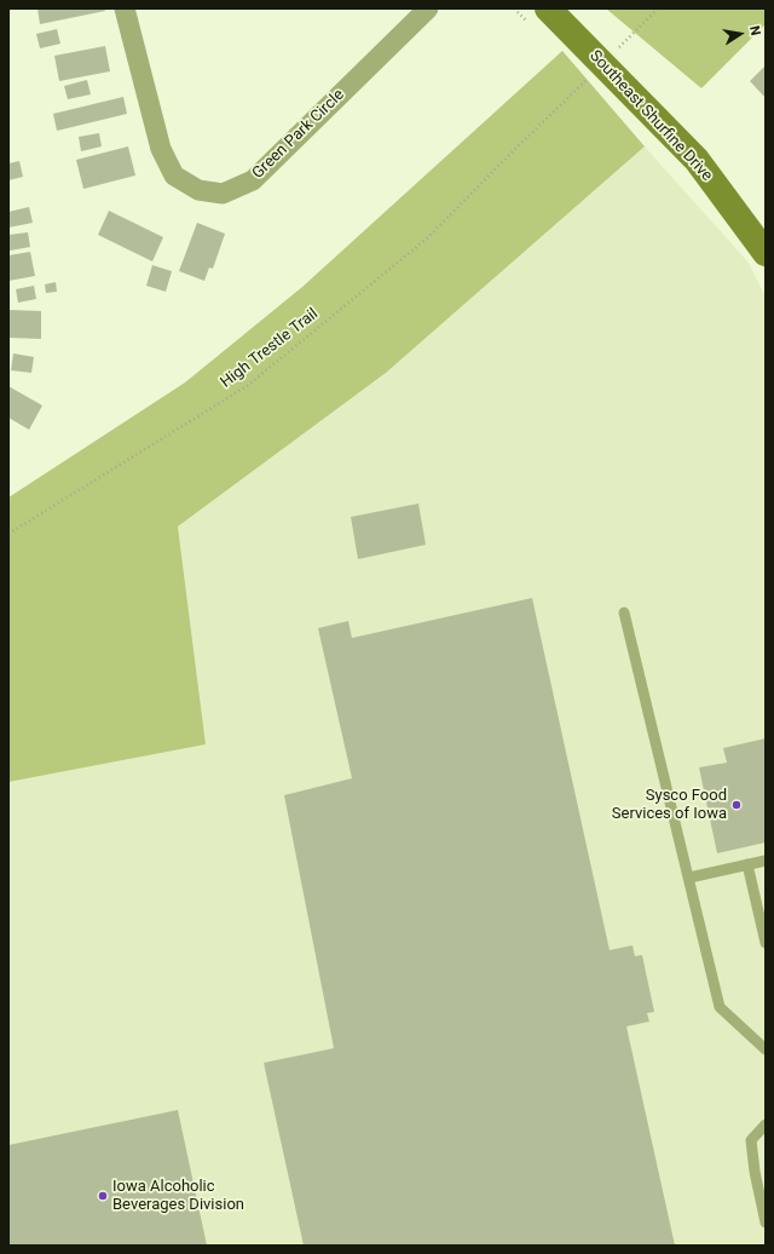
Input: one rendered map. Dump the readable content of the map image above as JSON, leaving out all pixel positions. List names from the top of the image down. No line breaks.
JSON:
{"streets":{"street":["Southeast Shurfine Drive","Green Park Circle"],"path":["High Trestle Trail"]},"places":["Sysco Food Services of Iowa","Iowa Alcoholic Beverages Division"],"north":"right"}
